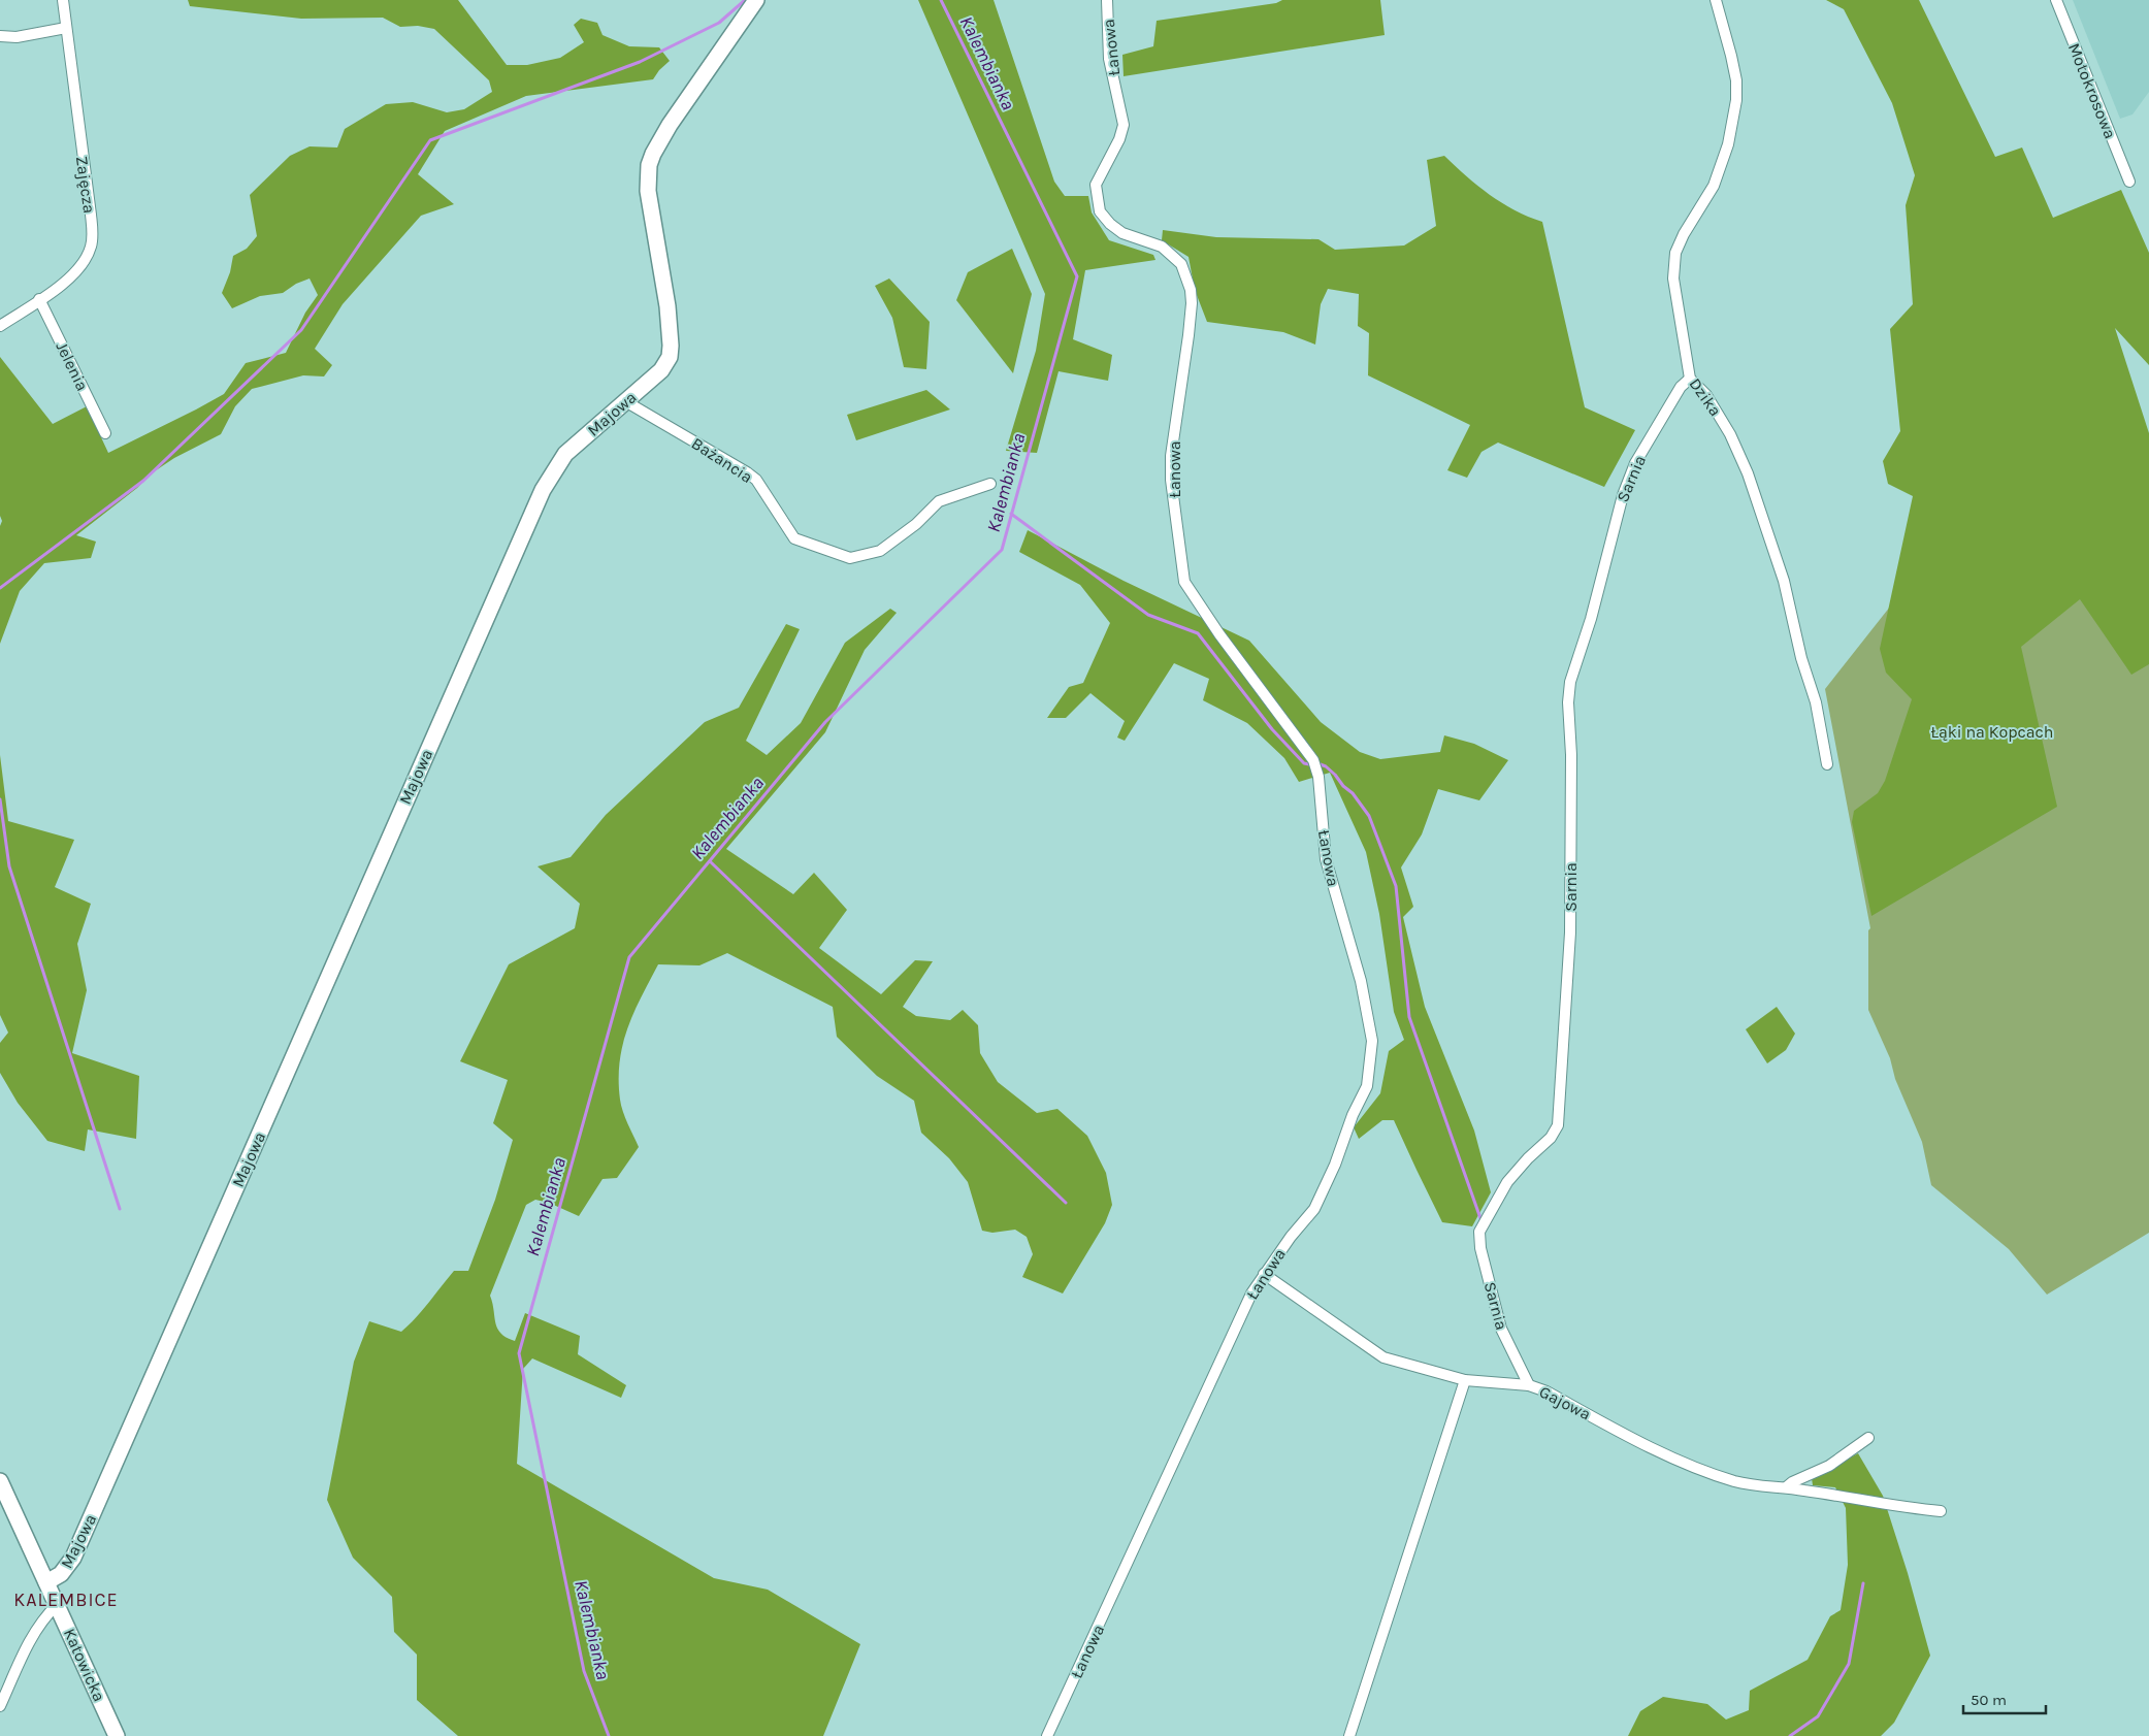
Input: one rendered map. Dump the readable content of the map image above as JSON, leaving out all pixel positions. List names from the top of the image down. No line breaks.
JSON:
{"streets":{"street":["Łanowa","Motokrosowa","Zajęcza","Jelenia","Dzika","Majowa","Bażancia","Sarnia","Gajowa","Katowicka"]},"crossings":[["Łanowa","Gajowa"],["Zajęcza","Jelenia"],["Dzika","Sarnia"],["Majowa","Bażancia"],["Majowa","Katowicka"],["Sarnia","Gajowa"]],"districts":["KALEMBICE"],"water":["Kalembianka"],"parks":["Łąki na Kopcach"],"scale_bar":"50 m"}
